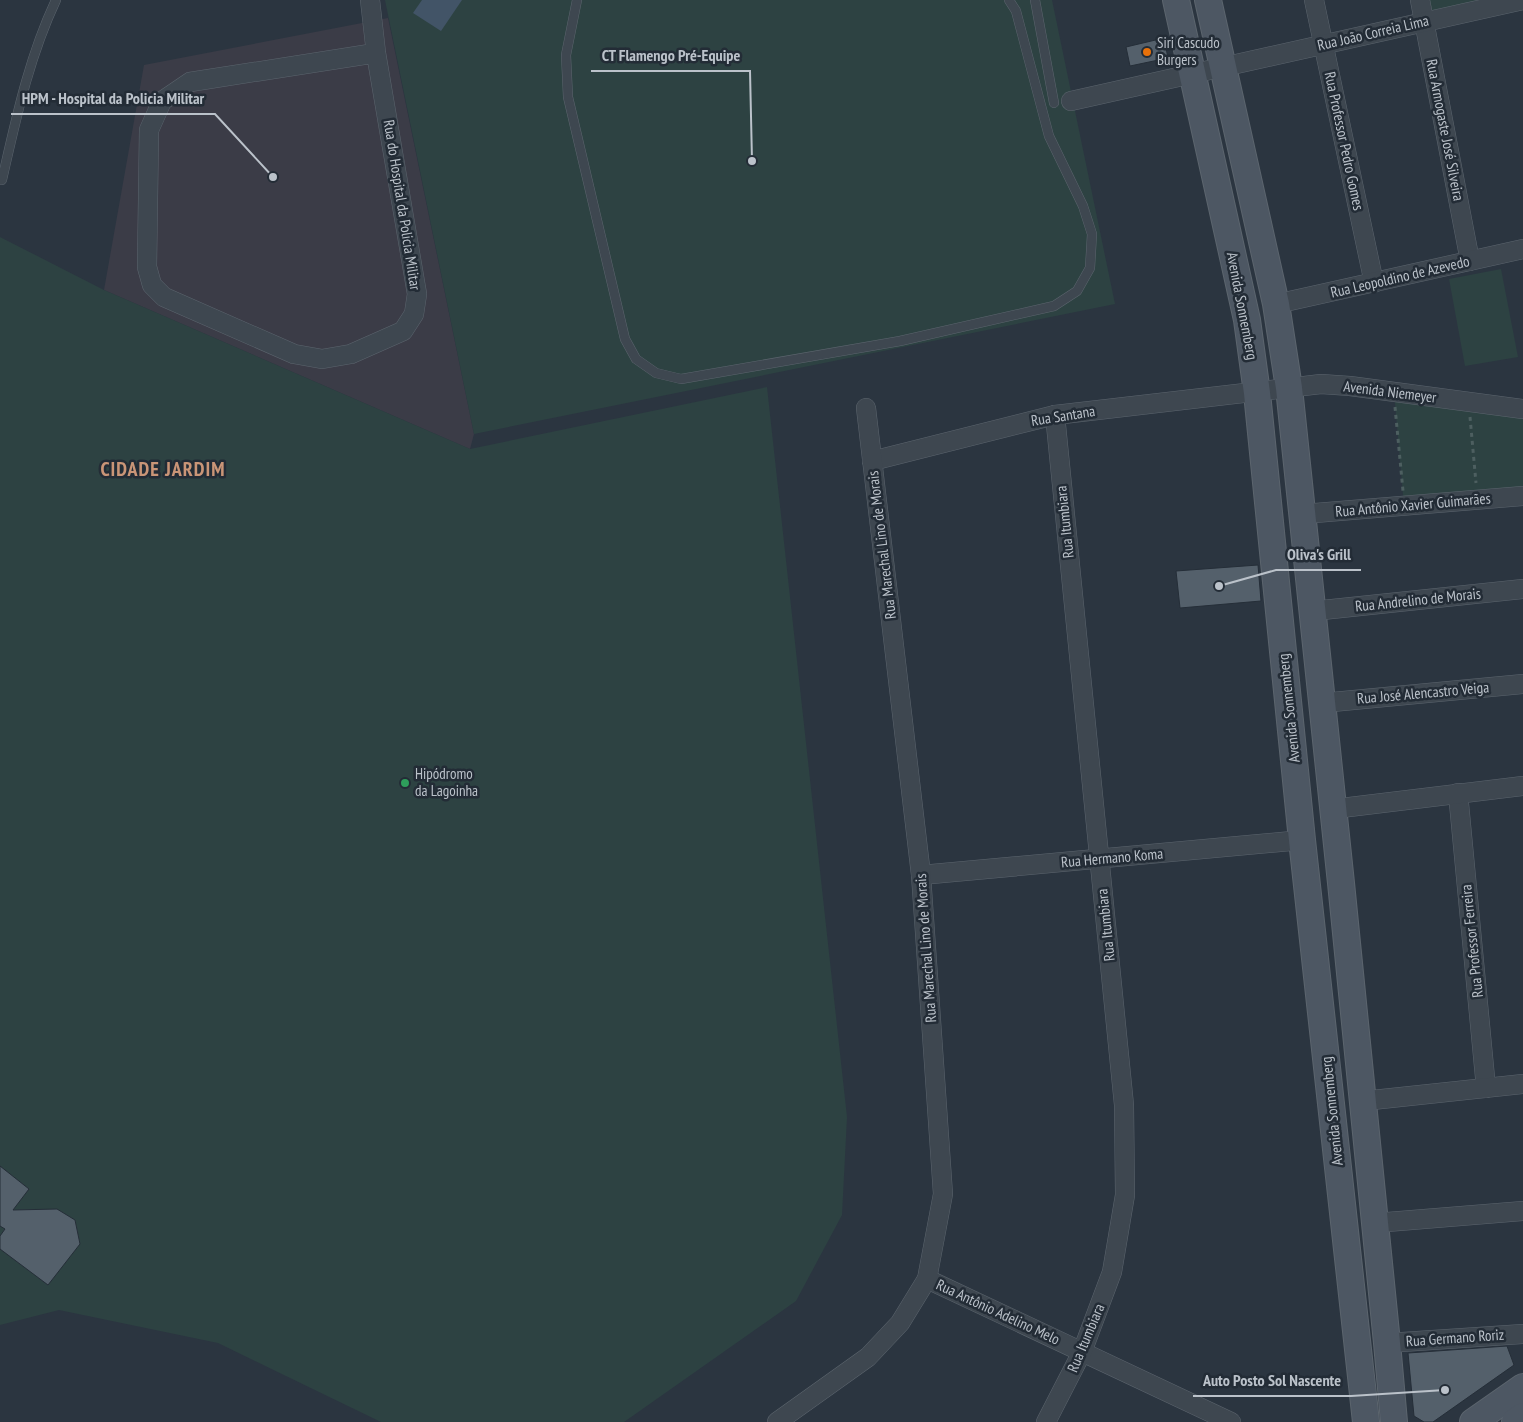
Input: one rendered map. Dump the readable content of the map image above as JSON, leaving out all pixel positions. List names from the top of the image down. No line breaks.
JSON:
{"streets":{"street":["Rua João Correia Lima","Rua Armogaste José Silveira","Rua Professor Pedro Gomes","Rua do Hospital da Policia Militar","Rua Leopoldino de Azevedo","Avenida Sonnemberg","Avenida Niemeyer","Rua Santana","Rua Antônio Xavier Guimarães","Rua Itumbiara","Rua Marechal Lino de Morais","Rua Andrelino de Morais","Rua José Alencastro Veiga","Rua Hermano Koma","Rua Professor Ferreira","Rua Antônio Adelino Melo","Rua Germano Roriz"]},"crossings":[["Rua João Correia Lima","Rua Armogaste José Silveira"],["Rua João Correia Lima","Rua Professor Pedro Gomes"],["Rua João Correia Lima","Avenida Sonnemberg"],["Rua Armogaste José Silveira","Rua Leopoldino de Azevedo"],["Rua Professor Pedro Gomes","Rua Leopoldino de Azevedo"],["Avenida Sonnemberg","Avenida Niemeyer"],["Avenida Sonnemberg","Rua Santana"],["Avenida Sonnemberg","Rua Hermano Koma"],["Avenida Niemeyer","Rua Santana"],["Rua Santana","Rua Itumbiara"],["Rua Santana","Rua Marechal Lino de Morais"],["Rua Itumbiara","Rua Hermano Koma"],["Rua Itumbiara","Rua Antônio Adelino Melo"],["Rua Marechal Lino de Morais","Rua Hermano Koma"],["Rua Marechal Lino de Morais","Rua Antônio Adelino Melo"]],"districts":["CIDADE JARDIM"],"places":["Siri Cascudo Burgers","CT Flamengo Pré-Equipe","HPM - Hospital da Policia Militar","Oliva's Grill","Hipódromo da Lagoinha","Auto Posto Sol Nascente"]}
